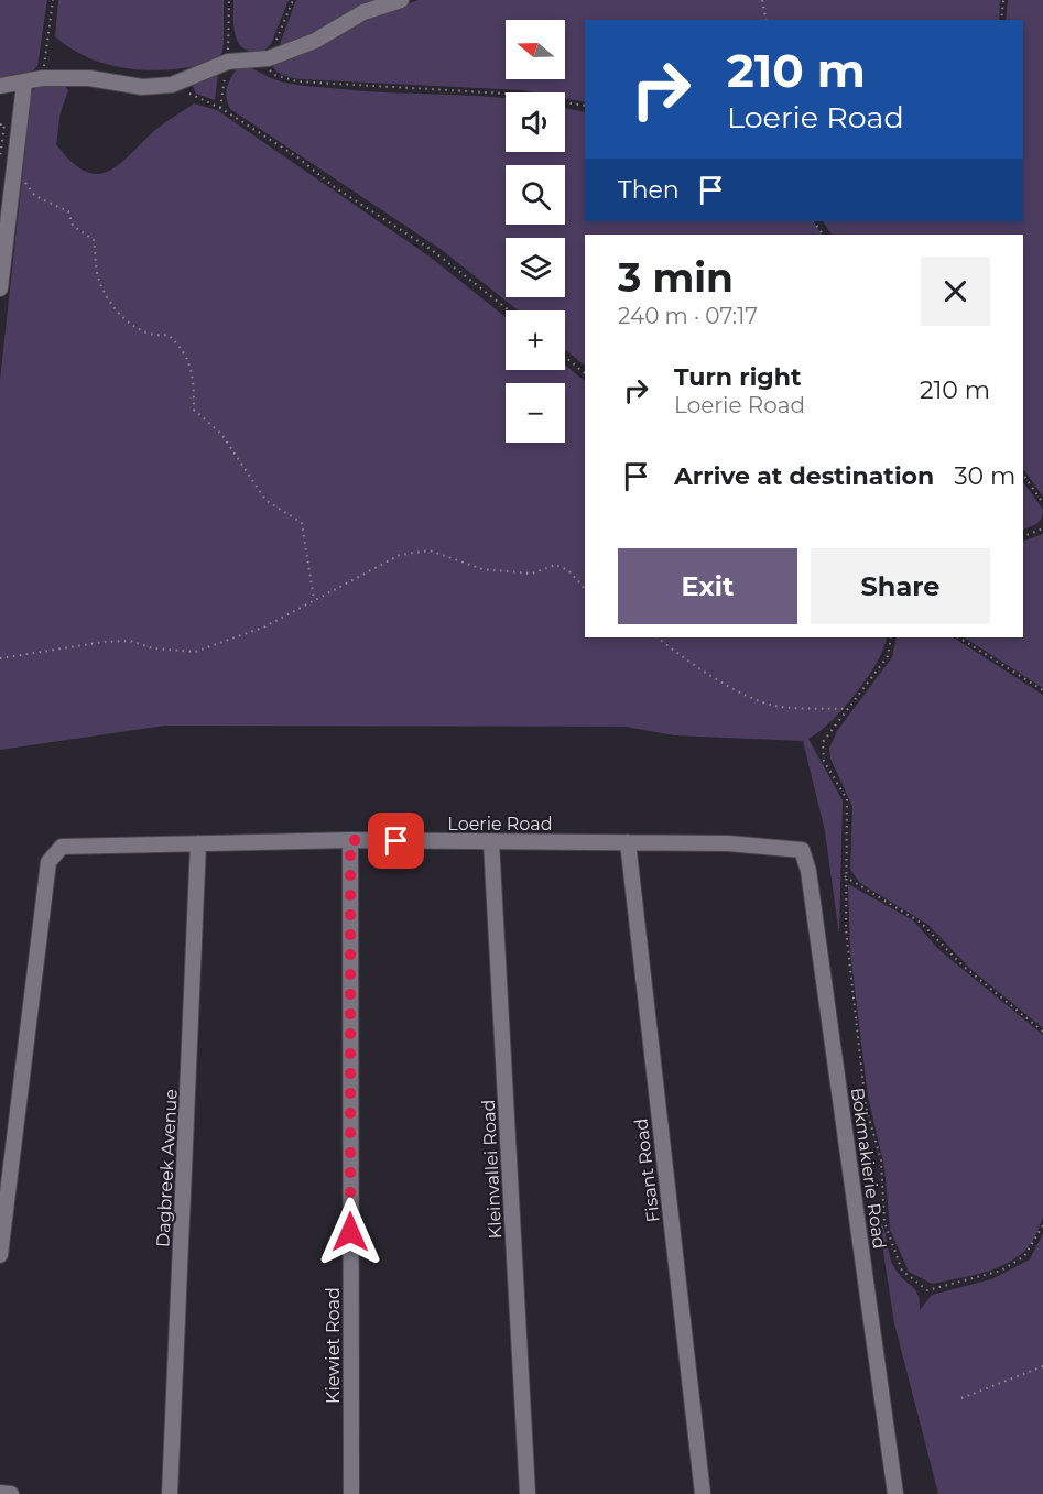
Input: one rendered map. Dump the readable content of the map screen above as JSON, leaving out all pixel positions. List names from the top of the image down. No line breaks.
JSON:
{"streets":{"street":["Loerie Road","Dagbreek Avenue","Bokmakierie Road","Kleinvallei Road","Fisant Road","Kiewiet Road"]},"crossings":[["Loerie Road","Dagbreek Avenue"],["Loerie Road","Bokmakierie Road"],["Loerie Road","Kleinvallei Road"],["Loerie Road","Fisant Road"],["Loerie Road","Kiewiet Road"]],"north":"left","page":{"map_buttons":["+","−"],"turn":["210 m","Loerie Road"],"then":"Then","heading":["3 min","240 m · 07:17"],"list":[{"name":"Turn right","note":"Loerie Road","value":"210 m"},{"name":"Arrive at destination","value":"30 m"}],"buttons":["Exit","Share"]}}
